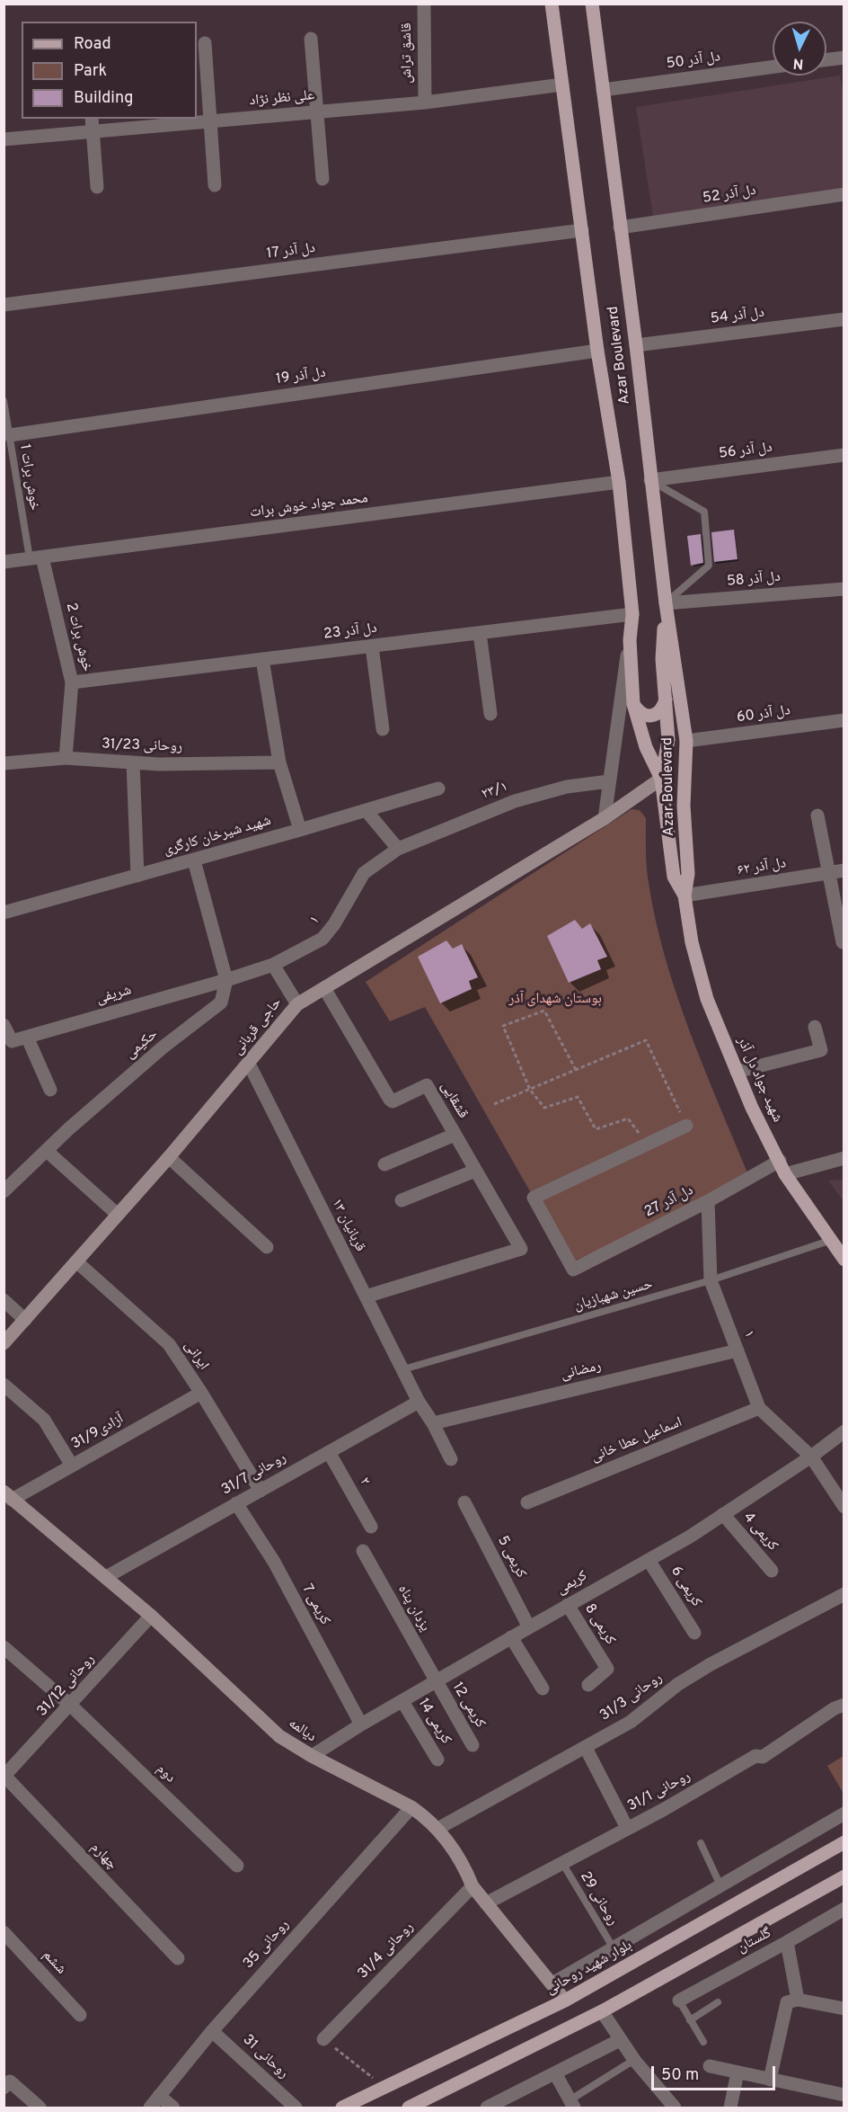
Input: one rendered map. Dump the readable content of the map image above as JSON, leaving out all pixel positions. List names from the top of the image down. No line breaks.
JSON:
{"streets":{"main road":["Azar Boulevard","حاجی قربانی","شهید جواد دل آذر","دیالمه","بلوار شهید روحانی"],"street":["قاشق تراش","دل آذر 50","علی نظر نژاد","دل آذر 52","دل آذر 17","دل آذر 54","دل آذر 19","دل آذر 56","محمد جواد خوش برات","دل آذر 58","دل آذر 23","خوش برات 2","دل آذر 60","روحانی 31/23","۲۳/۱","شهید شیرخان کارگری","دل آذر ۶۲","۱","شریفی","حکیمی","قشقایی","دل آذر 27","۱۳ قربانیان","ایرانی","رمضانی","آزادی31/9","اسماعیل عطا خانی","روحانی 31/7","۲","کریمی 4","کریمی 5","کریمی","کریمی 6","کریمی 7","یزدان پناه","کریمی 8","روحانی 31/12","روحانی 31/3","کریمی 12","کریمی 14","دوم","روحانی 31/1","چهارم","گلستان","روحانی 35","روحانی 31/4","ششم","روحانی 31"],"lane":["خوش برات 1","حسین شهبازیان","روحانی 29"]},"crossings":[["قاشق تراش","علی نظر نژاد"],["دل آذر 50","Azar Boulevard"],["علی نظر نژاد","Azar Boulevard"],["دل آذر 52","Azar Boulevard"],["دل آذر 17","Azar Boulevard"],["دل آذر 54","Azar Boulevard"],["Azar Boulevard","دل آذر 19"],["Azar Boulevard","دل آذر 56"],["Azar Boulevard","محمد جواد خوش برات"],["Azar Boulevard","دل آذر 58"],["Azar Boulevard","دل آذر 23"],["Azar Boulevard","دل آذر 60"],["Azar Boulevard","دل آذر ۶۲"],["Azar Boulevard","حاجی قربانی"],["Azar Boulevard","شهید جواد دل آذر"],["دل آذر 19","خوش برات 1"],["خوش برات 1","محمد جواد خوش برات"],["خوش برات 1","خوش برات 2"],["محمد جواد خوش برات","خوش برات 2"],["دل آذر 23","خوش برات 2"],["خوش برات 2","روحانی 31/23"],["۲۳/۱","۱"],["دل آذر ۶۲","شهید جواد دل آذر"],["۱","شریفی"],["۱","حکیمی"],["۱","دل آذر 27"],["۱","حسین شهبازیان"],["۱","رمضانی"],["۱","اسماعیل عطا خانی"],["۱","کریمی"],["شریفی","حکیمی"],["حاجی قربانی","قشقایی"],["حاجی قربانی","۱۳ قربانیان"],["حاجی قربانی","ایرانی"],["شهید جواد دل آذر","دل آذر 27"],["شهید جواد دل آذر","حسین شهبازیان"],["قشقایی","۱۳ قربانیان"],["۱۳ قربانیان","حسین شهبازیان"],["۱۳ قربانیان","رمضانی"],["۱۳ قربانیان","روحانی 31/7"],["ایرانی","آزادی31/9"],["ایرانی","روحانی 31/7"],["آزادی31/9","دیالمه"],["روحانی 31/7","۲"],["روحانی 31/7","کریمی 7"],["روحانی 31/7","دیالمه"],["کریمی 4","کریمی"],["کریمی 5","کریمی"],["کریمی","کریمی 6"],["کریمی","کریمی 7"],["کریمی","یزدان پناه"],["کریمی","کریمی 8"],["کریمی","کریمی 12"],["کریمی","کریمی 14"],["کریمی","دیالمه"],["یزدان پناه","کریمی 12"],["روحانی 31/12","دیالمه"],["روحانی 31/12","دوم"],["روحانی 31/12","چهارم"],["روحانی 31/3","دیالمه"],["دیالمه","روحانی 31/1"],["دیالمه","روحانی 35"],["دیالمه","روحانی 31/4"],["دیالمه","بلوار شهید روحانی"],["روحانی 31/1","روحانی 29"],["روحانی 35","روحانی 31"]],"parks":["بوستان شهدای آذر"],"legend":["Road","Park","Building"],"scale_bar":"50 m","north":"bottom"}
